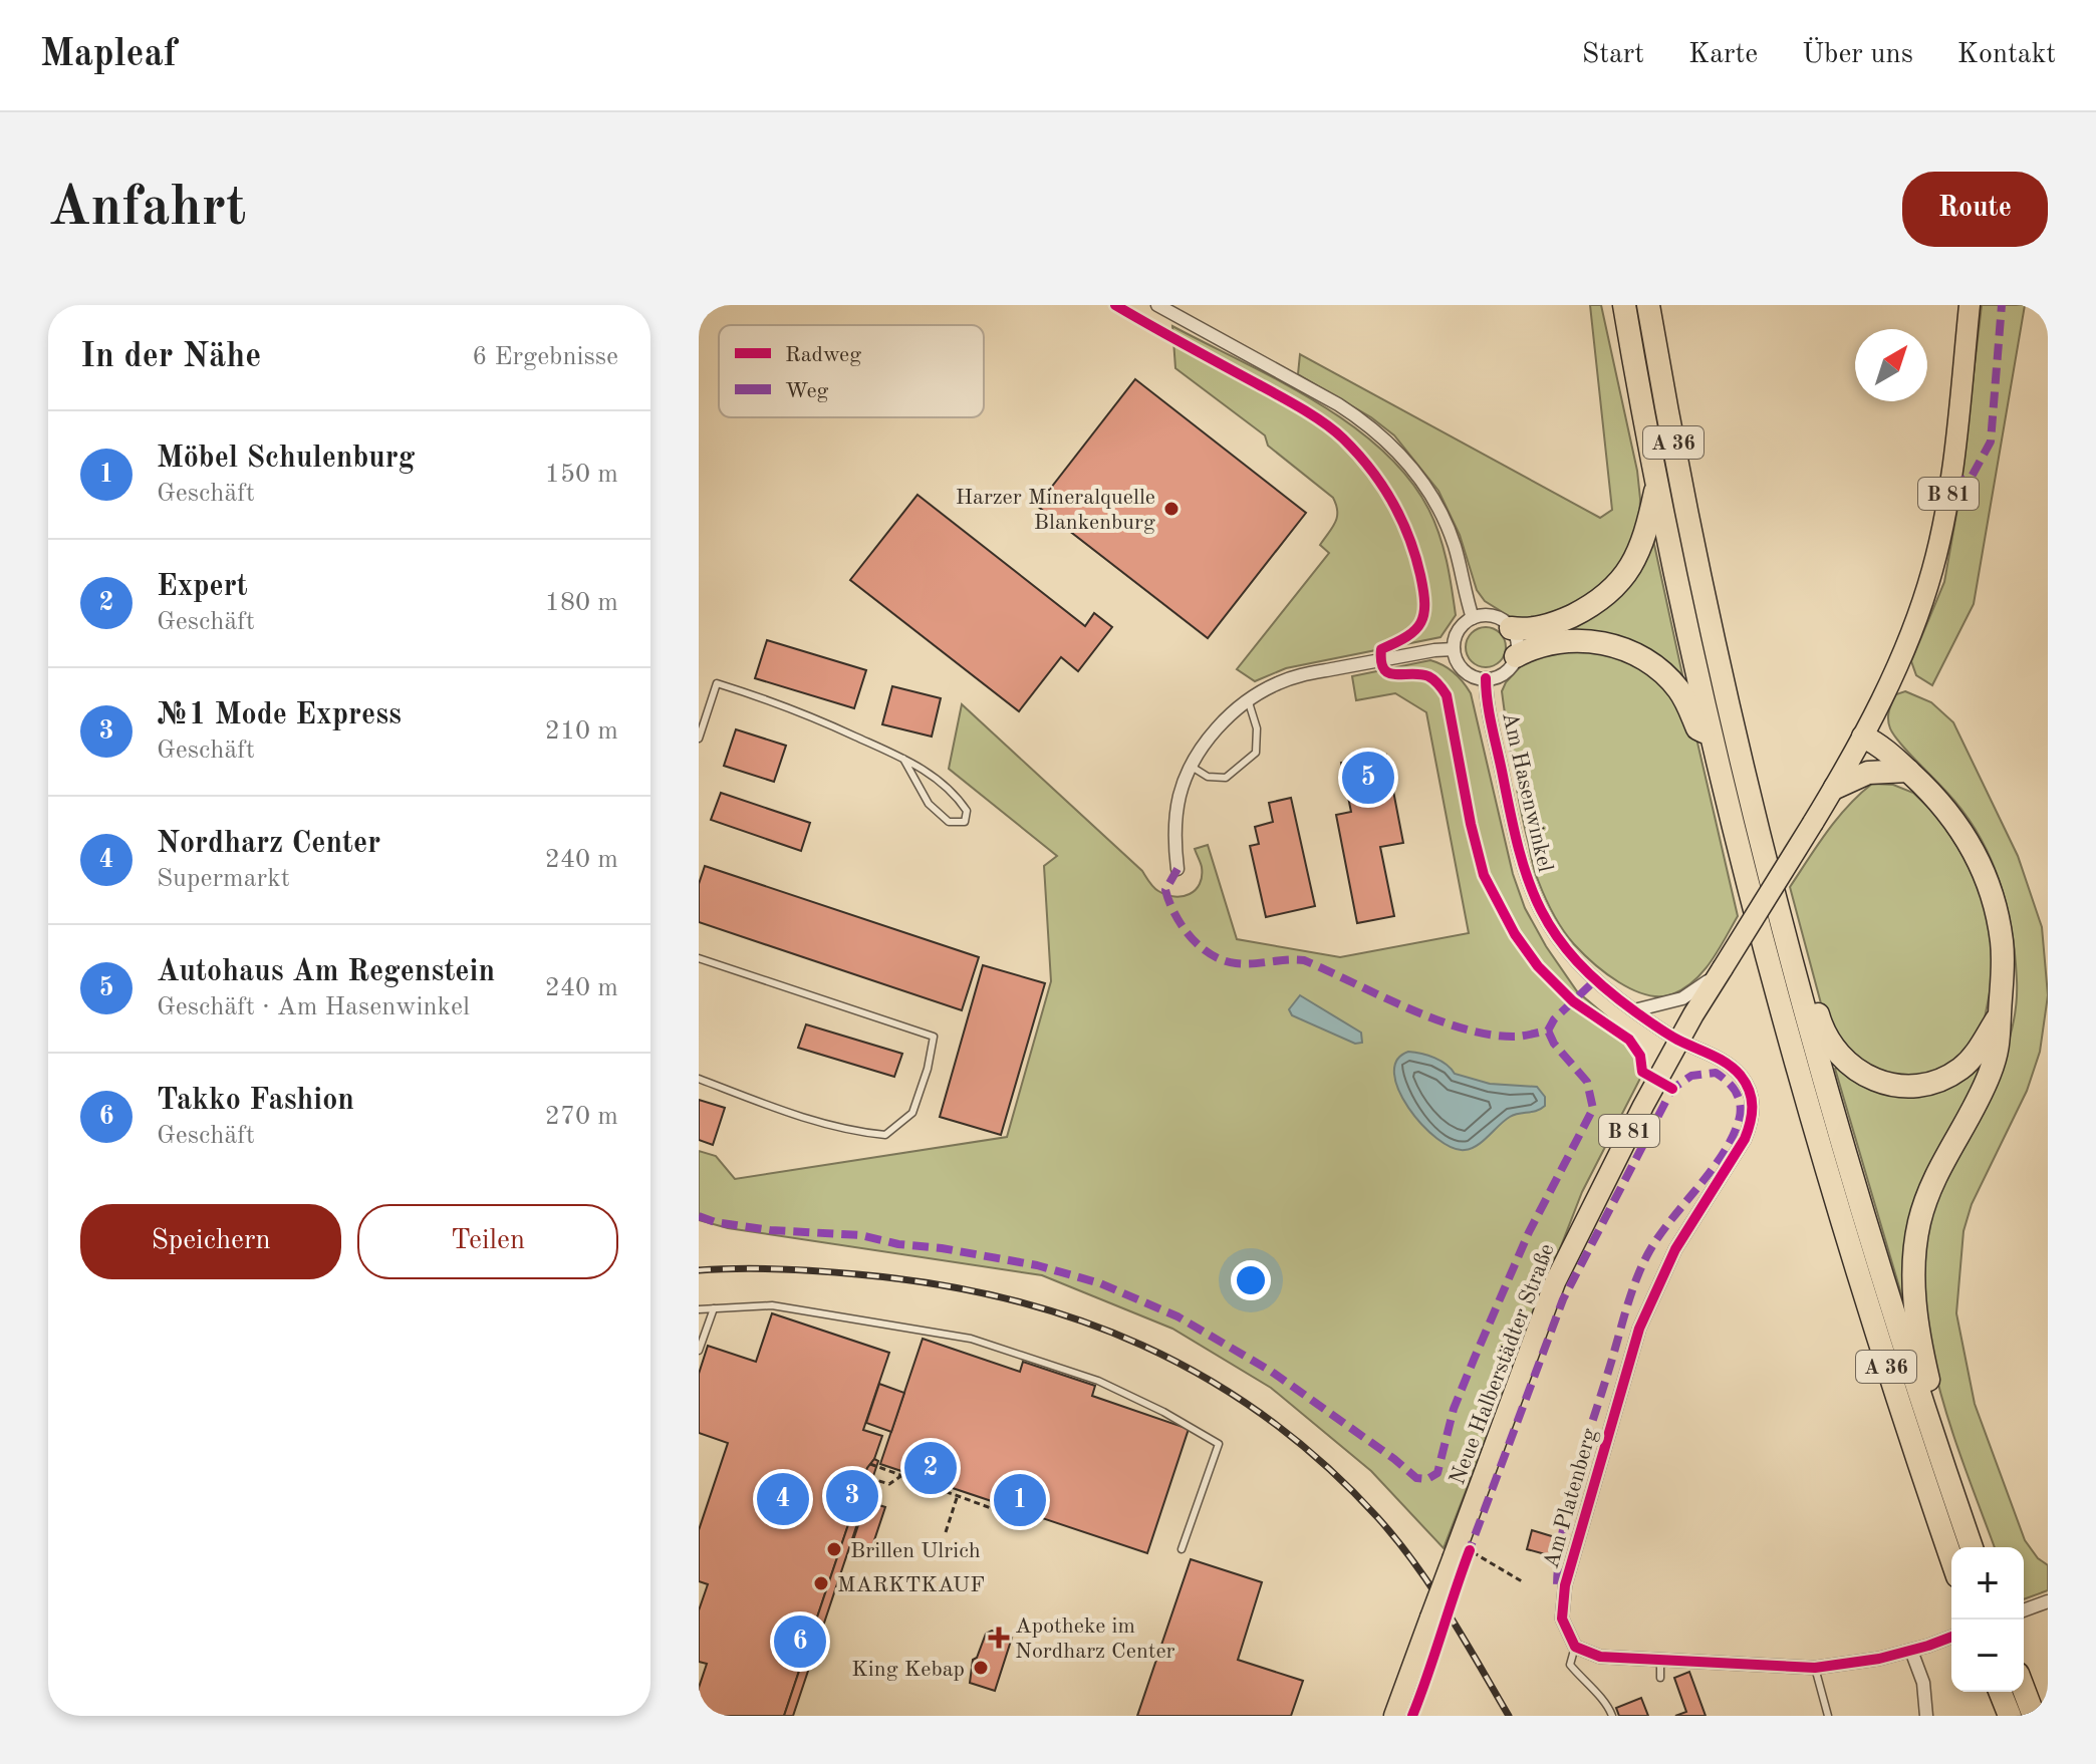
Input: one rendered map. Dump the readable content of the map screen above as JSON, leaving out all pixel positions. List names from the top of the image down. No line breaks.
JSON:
{"streets":{"highway":["A 36"],"main road":["B 81","Neue Halberstädter Straße"],"street":["Am Hasenwinkel","Am Platenberg"]},"crossings":[["B 81","Am Hasenwinkel"],["B 81","Neue Halberstädter Straße"],["B 81","Am Platenberg"],["Am Hasenwinkel","Neue Halberstädter Straße"],["Am Hasenwinkel","Am Platenberg"],["Neue Halberstädter Straße","Am Platenberg"]],"places":{"other":["Harzer Mineralquelle Blankenburg","Brillen Ulrich","MARKTKAUF","King Kebap"],"health":["Apotheke im Nordharz Center"]},"legend":["Radweg","Weg"],"north":"top right","page":{"header":"Mapleaf","nav":["Start","Karte","Über uns","Kontakt"],"buttons":["Route",["Speichern","Teilen"]],"title":"Anfahrt","heading":["In der Nähe","6 Ergebnisse"],"list":[{"mark":"1","name":"Möbel Schulenburg","note":"Geschäft","value":"150 m"},{"mark":"2","name":"Expert","note":"Geschäft","value":"180 m"},{"mark":"3","name":"№1 Mode Express","note":"Geschäft","value":"210 m"},{"mark":"4","name":"Nordharz Center","note":"Supermarkt","value":"240 m"},{"mark":"5","name":"Autohaus Am Regenstein","note":"Geschäft · Am Hasenwinkel","value":"240 m"},{"mark":"6","name":"Takko Fashion","note":"Geschäft","value":"270 m"}],"pins":["5","2","3","4","1","6"],"map_buttons":["+","−"]}}
